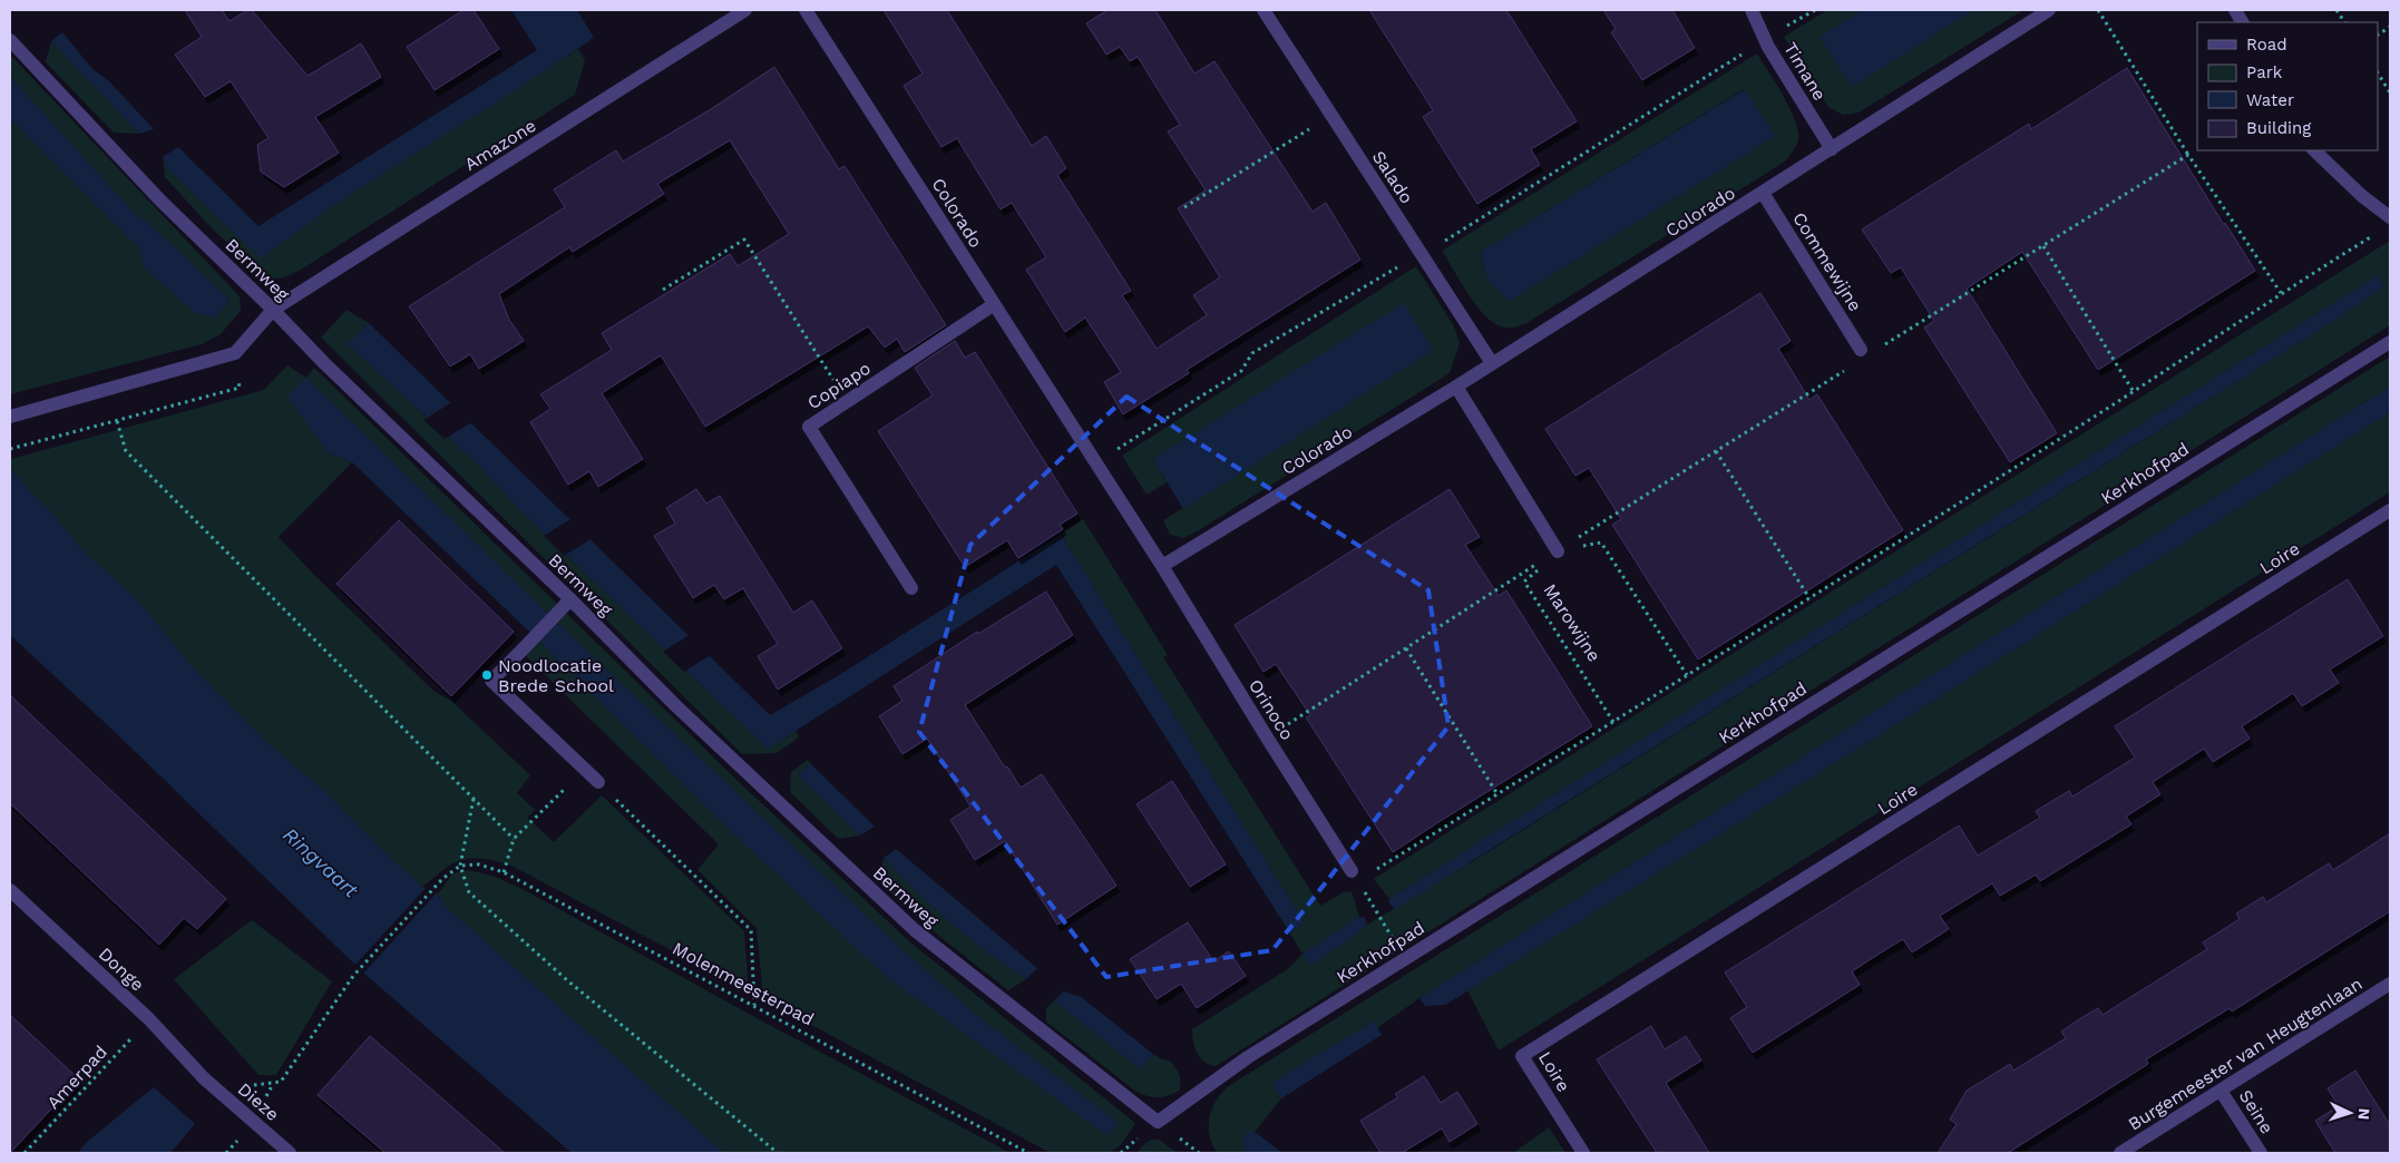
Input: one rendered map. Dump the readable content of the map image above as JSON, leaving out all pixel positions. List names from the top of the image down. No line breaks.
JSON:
{"streets":{"street":["Timane","Amazone","Salado","Colorado","Commewijne","Bermweg","Copiapo","Kerkhofpad","Loire","Orinoco","Donge","Burgemeester van Heugtenlaan","Dieze","Seine"],"path":["Marowijne","Molenmeesterpad","Amerpad"]},"crossings":[["Timane","Colorado"],["Amazone","Bermweg"],["Salado","Colorado"],["Colorado","Commewijne"],["Colorado","Copiapo"],["Colorado","Orinoco"],["Bermweg","Kerkhofpad"],["Donge","Amerpad"],["Donge","Dieze"],["Burgemeester van Heugtenlaan","Seine"]],"water":["Ringvaart"],"places":["Noodlocatie Brede School"],"legend":["Road","Park","Water","Building"],"north":"right"}
